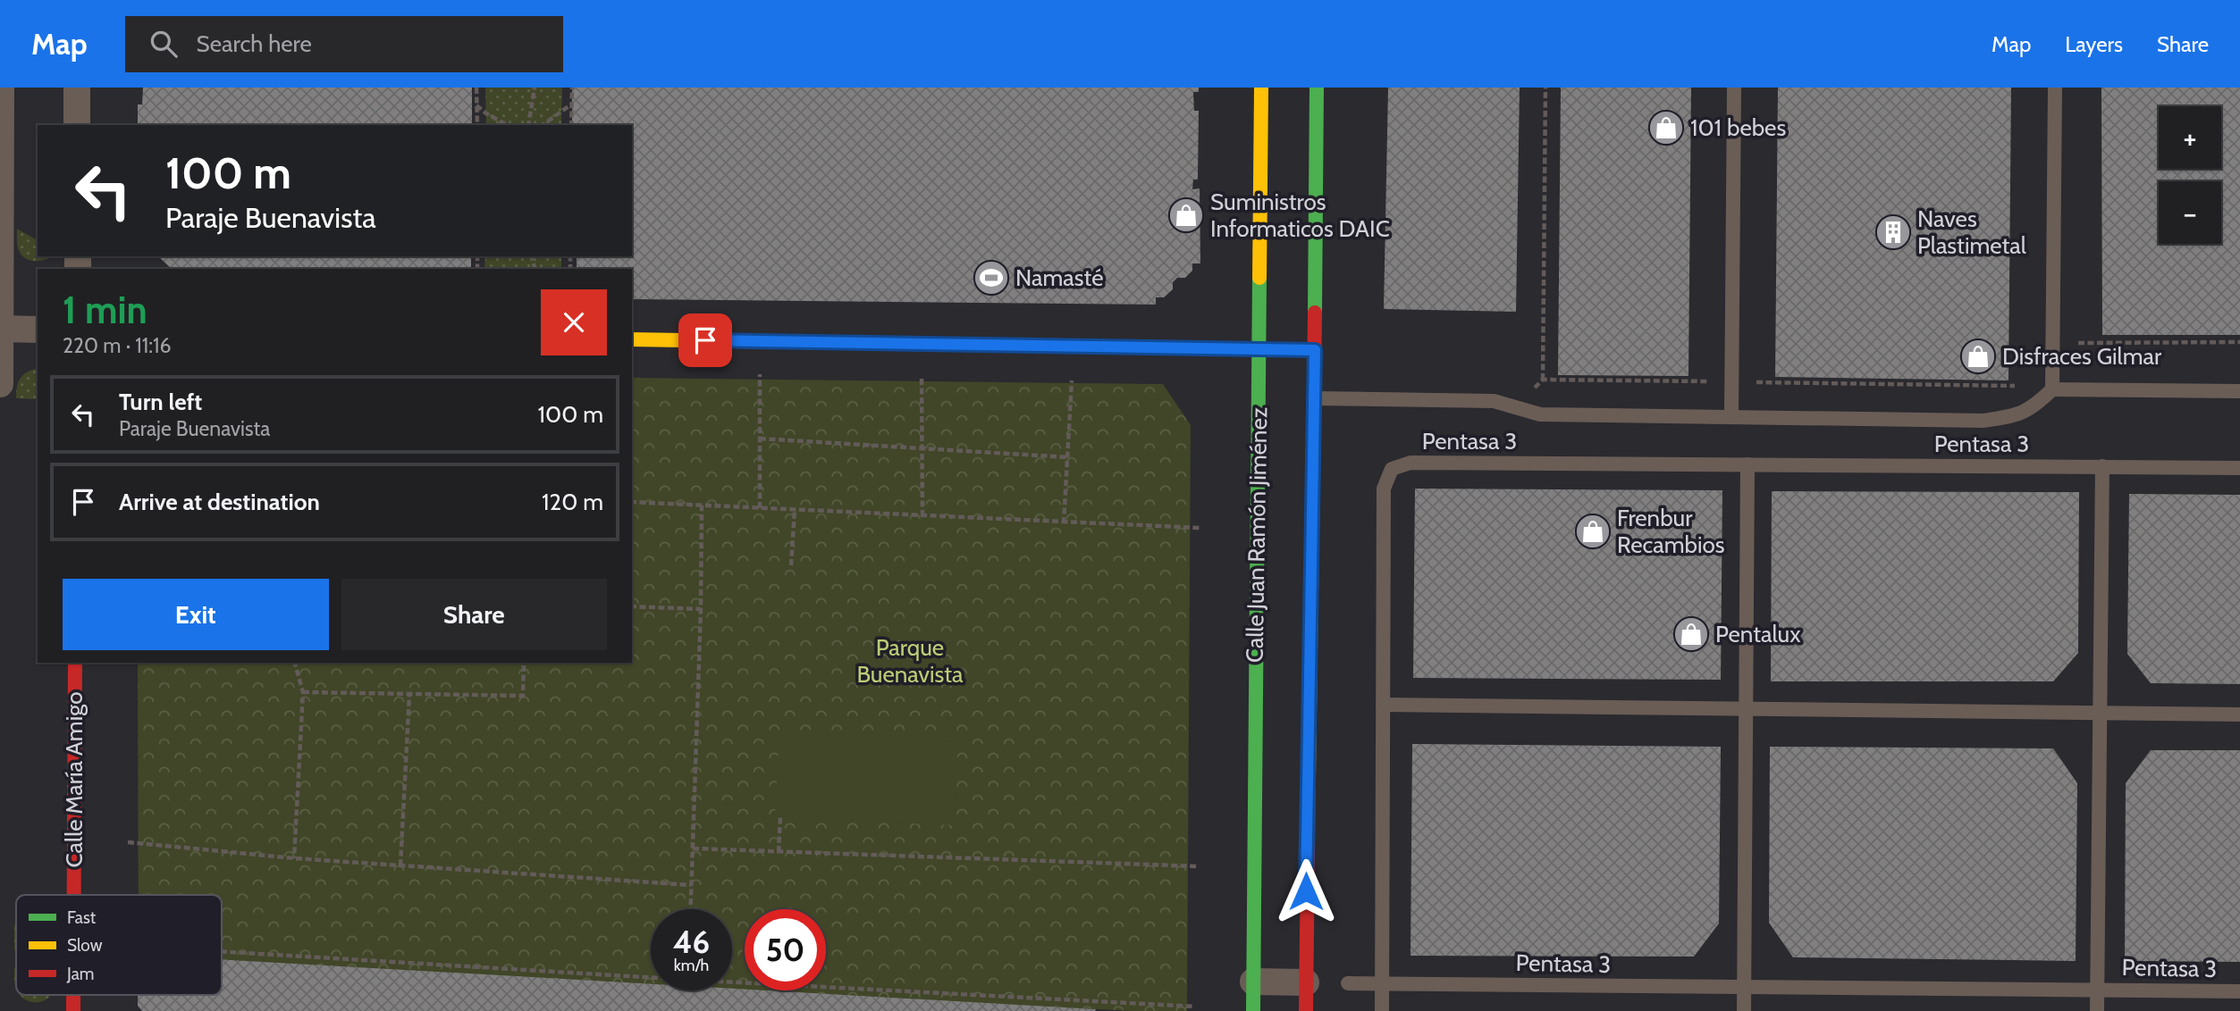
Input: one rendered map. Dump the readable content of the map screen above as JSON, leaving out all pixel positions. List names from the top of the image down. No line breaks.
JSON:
{"streets":{"main road":["Calle Juan Ramón Jiménez","Calle María Amigo"],"lane":["Pentasa 3"]},"parks":["Parque Buenavista"],"places":{"shop":["101 bebes","Suministros Informaticos DAIC","Disfraces Gilmar","Frenbur Recambios","Pentalux"],"building":["Naves Plastimetal"],"sports":["Namasté"]},"legend":["Fast","Slow","Jam"],"page":{"header":"Map","search":"Search here","nav":["Map","Layers","Share"],"map_buttons":["+","−"],"turn":["100 m","Paraje Buenavista"],"heading":["1 min","220 m · 11:16"],"list":[{"name":"Turn left","note":"Paraje Buenavista","value":"100 m"},{"name":"Arrive at destination","value":"120 m"}],"buttons":["Exit","Share"],"speed":"46 km/h","limit":"50"}}
